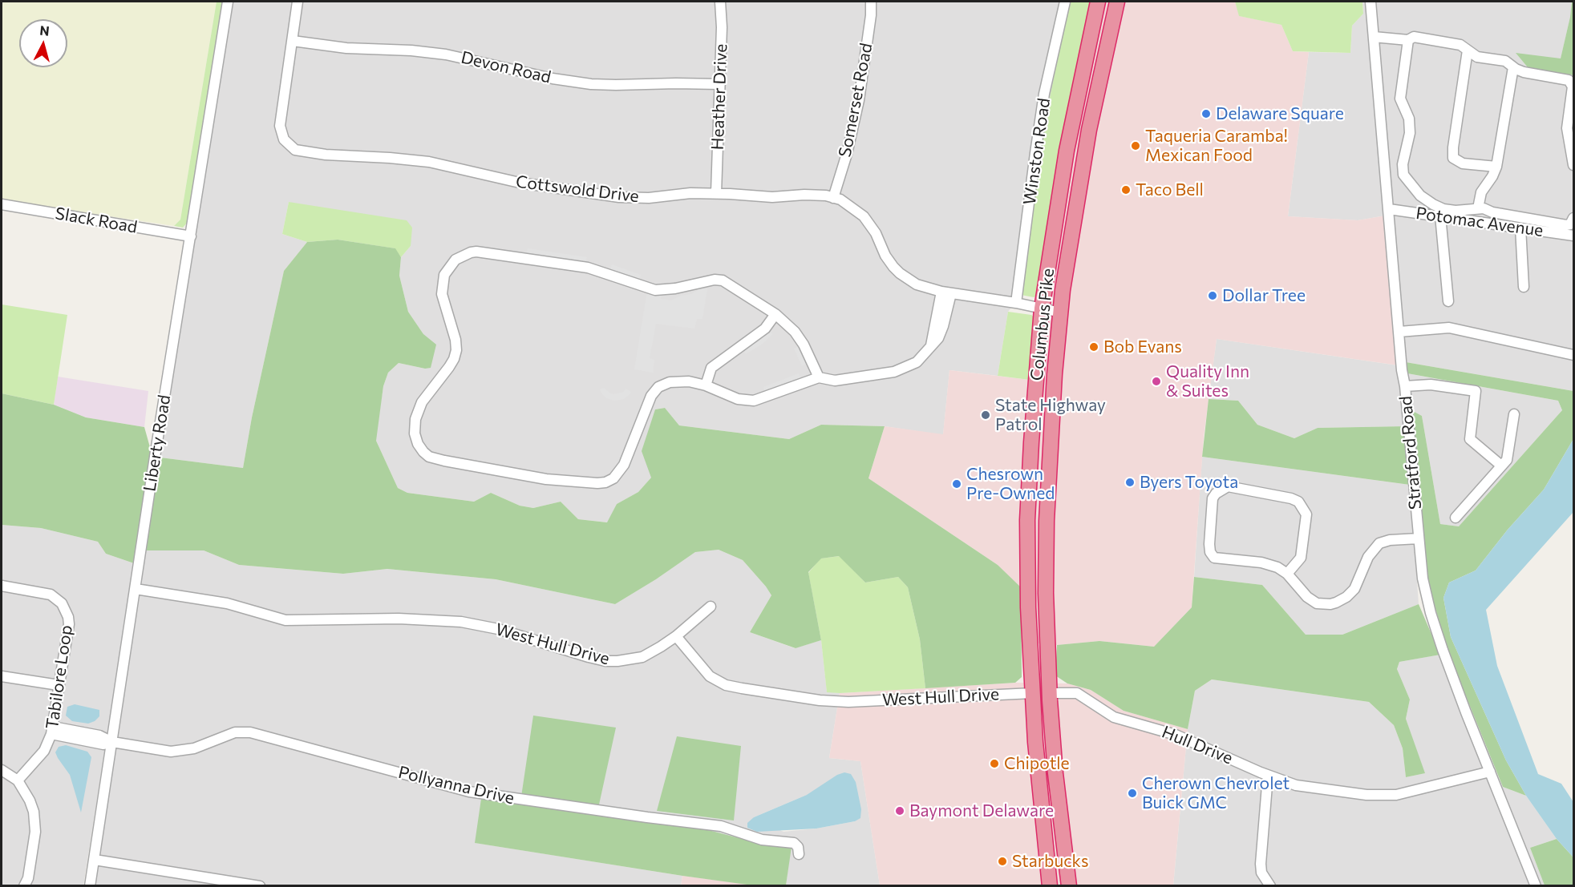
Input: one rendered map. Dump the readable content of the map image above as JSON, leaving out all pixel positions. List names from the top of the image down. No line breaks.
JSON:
{"streets":{"highway":["Columbus Pike"],"street":["Devon Road","Heather Drive","Somerset Road","Winston Road","Cottswold Drive","Slack Road","Potomac Avenue","Liberty Road","Stratford Road","West Hull Drive","Tabilore Loop","Hull Drive","Pollyanna Drive"]},"crossings":[["Devon Road","Heather Drive"],["Devon Road","Cottswold Drive"],["Heather Drive","Cottswold Drive"],["Somerset Road","Cottswold Drive"],["Winston Road","Cottswold Drive"],["Cottswold Drive","Columbus Pike"],["Slack Road","Liberty Road"],["Potomac Avenue","Stratford Road"],["Columbus Pike","West Hull Drive"],["Columbus Pike","Hull Drive"],["Liberty Road","West Hull Drive"],["Liberty Road","Pollyanna Drive"],["Stratford Road","Hull Drive"]],"places":["Delaware Square","Taqueria Caramba! Mexican Food","Taco Bell","Dollar Tree","Bob Evans","Quality Inn & Suites","State Highway Patrol","Byers Toyota","Chesrown Pre-Owned","Chipotle","Cherown Chevrolet Buick GMC","Baymont Delaware","Starbucks"],"north":"top"}
